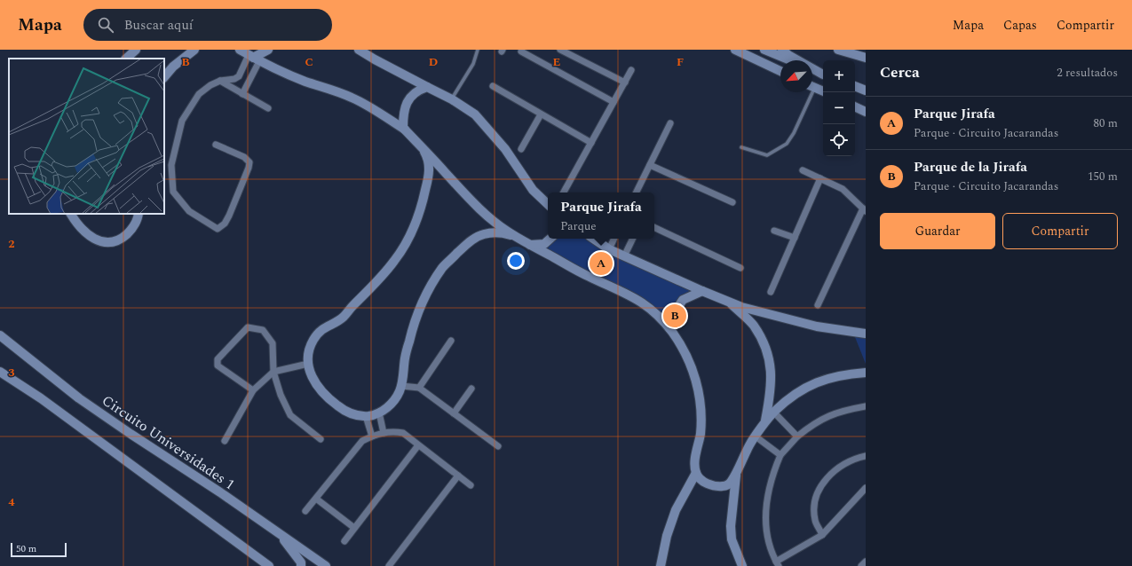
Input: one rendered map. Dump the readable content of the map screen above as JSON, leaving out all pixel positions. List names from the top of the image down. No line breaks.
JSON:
{"streets":{"street":["Circuito Universidades 1"]},"scale_bar":"50 m","north":"bottom left","page":{"header":"Mapa","search":"Buscar aquí","nav":["Mapa","Capas","Compartir"],"heading":["Cerca","2 resultados"],"map_buttons":["+","−"],"list":[{"mark":"A","name":"Parque Jirafa","note":"Parque · Circuito Jacarandas","value":"80 m"},{"mark":"B","name":"Parque de la Jirafa","note":"Parque · Circuito Jacarandas","value":"150 m"}],"popup":["Parque Jirafa","Parque"],"buttons":["Guardar","Compartir"],"pins":["A","B"],"scale":"50 m"},"grid":{"columns":["B","C","D","E","F"],"rows":["2","3","4"]}}
